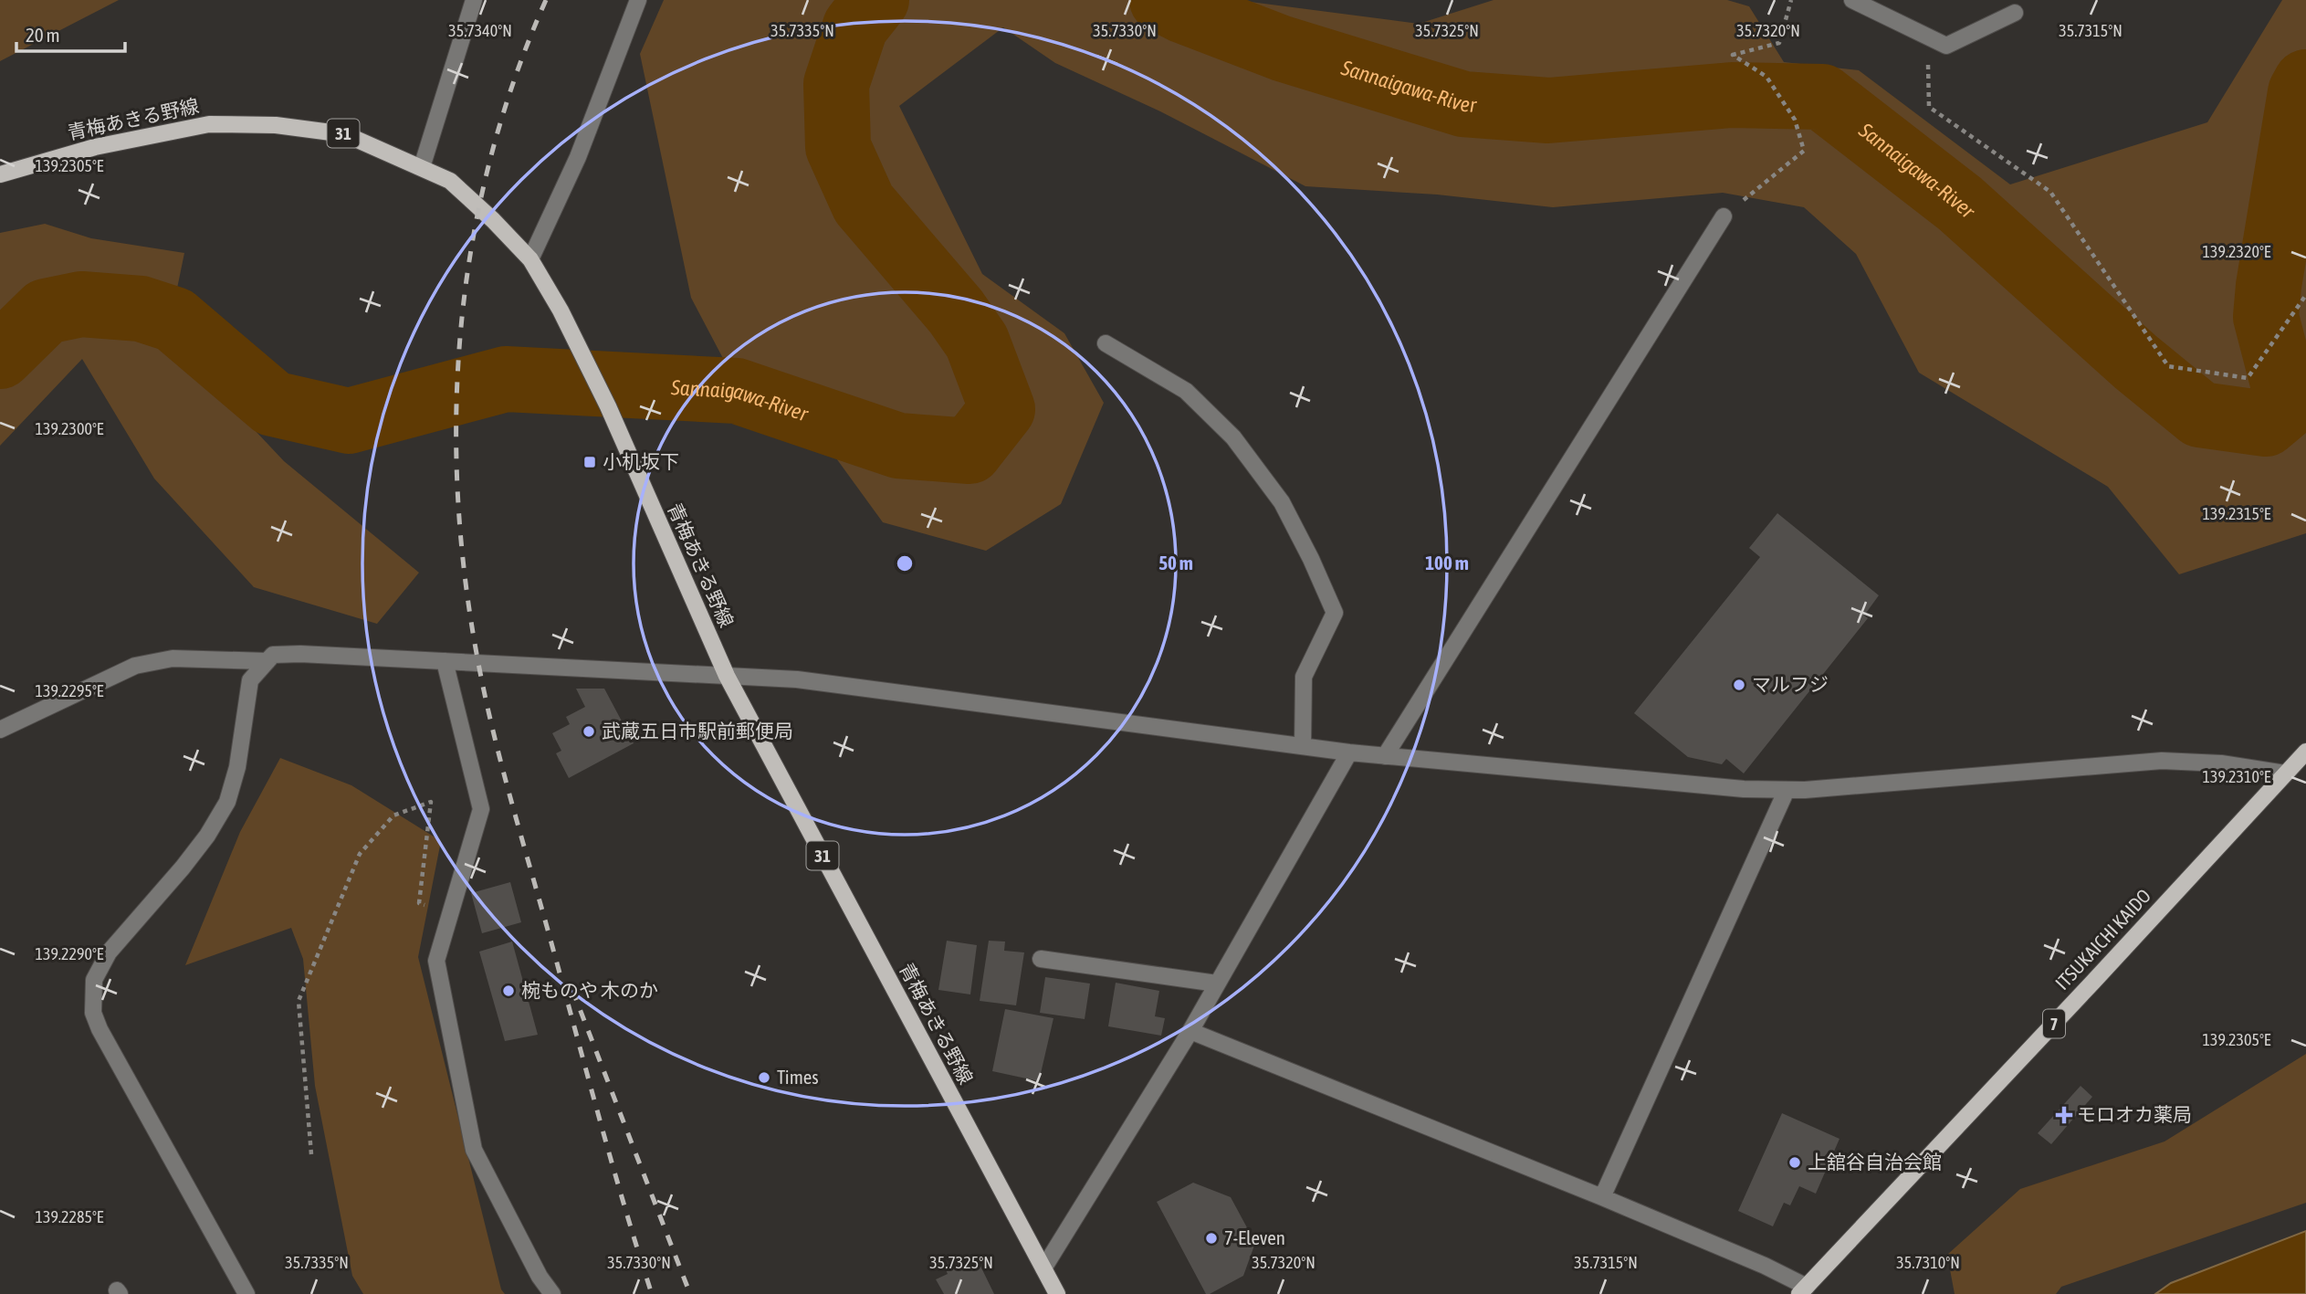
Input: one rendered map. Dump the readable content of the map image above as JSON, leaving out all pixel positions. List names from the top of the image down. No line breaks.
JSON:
{"streets":{"main road":["青梅あきる野線","31","ITSUKAICHI KAIDO","7"]},"water":["Sannaigawa-River"],"places":{"transit":["小机坂下"],"other":["マルフジ","武蔵五日市駅前郵便局","椀ものや 木のか","Times","上舘谷自治会館","7-Eleven"],"health":["モロオカ薬局"]},"scale_bar":"20 m","coordinates":["35.7315°N","35.7340°N","35.7335°N","35.7330°N","35.7325°N","35.7320°N","139.2305°E","139.2320°E","139.2300°E","139.2315°E","139.2295°E","139.2310°E","139.2290°E","139.2285°E","35.7310°N"],"rings":["50 m","100 m"]}
